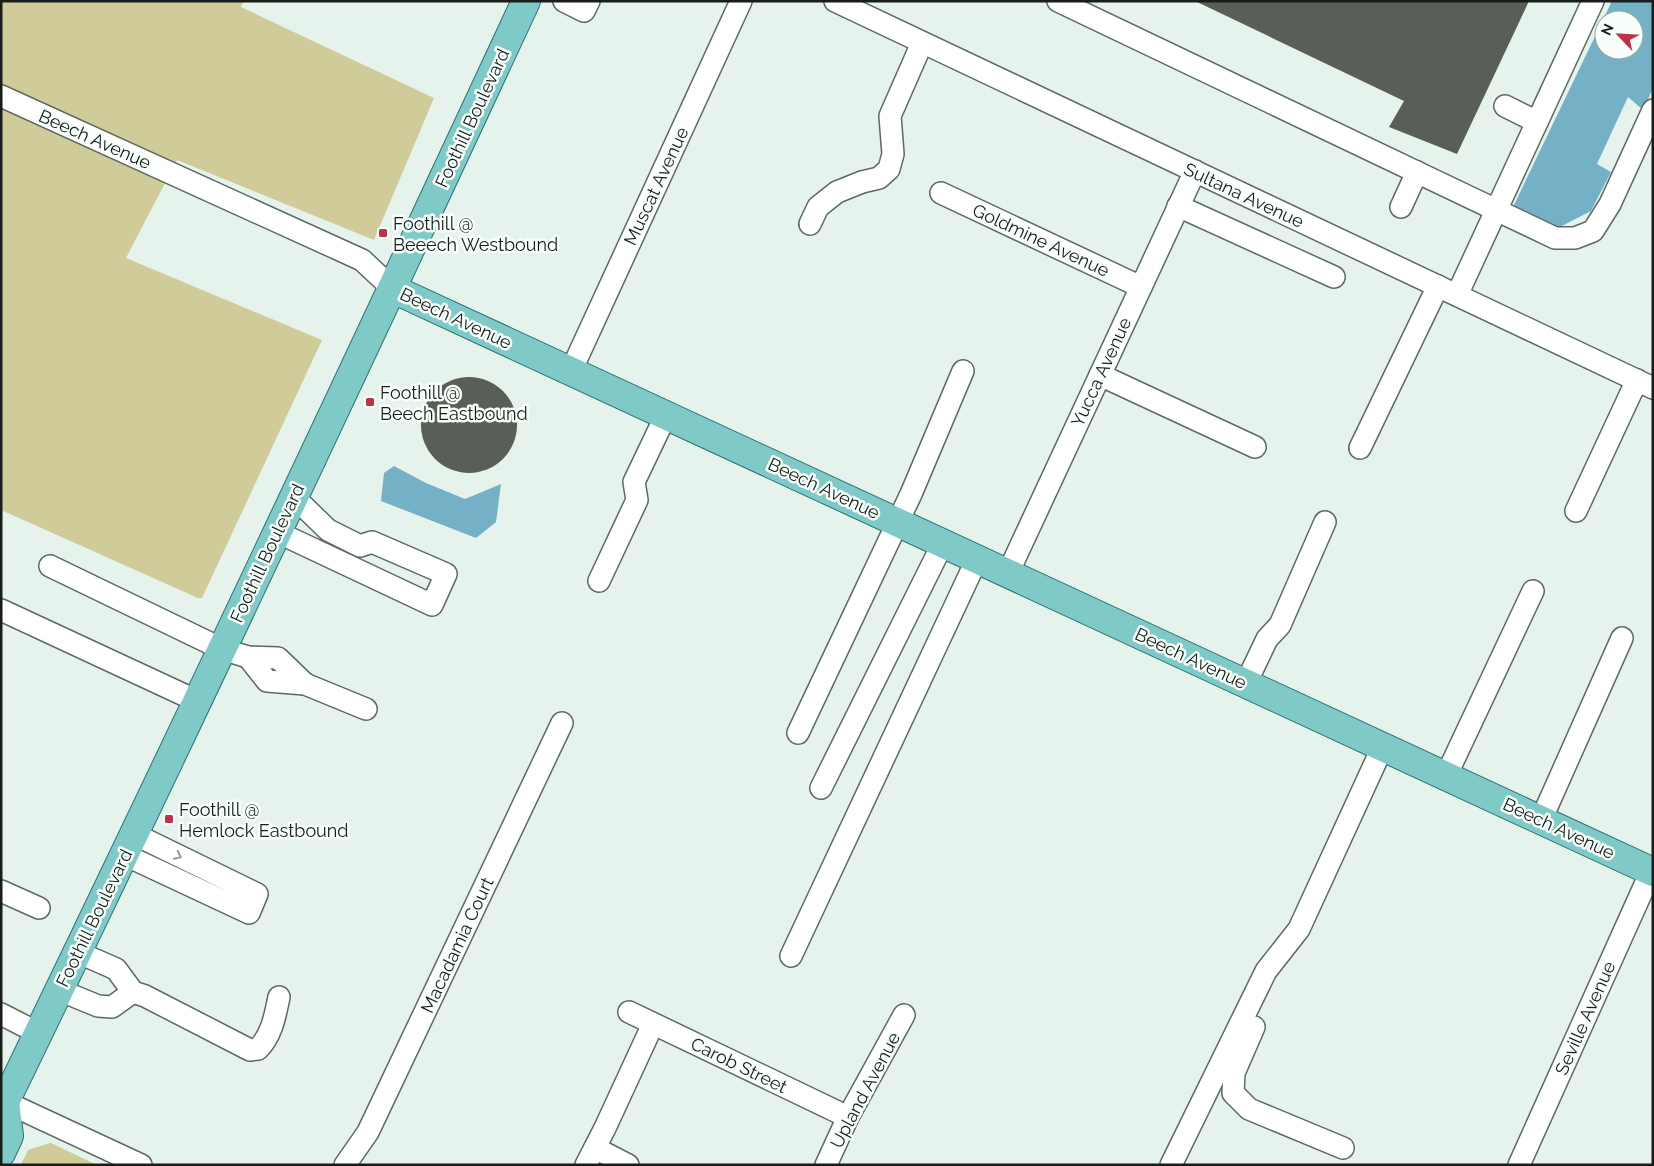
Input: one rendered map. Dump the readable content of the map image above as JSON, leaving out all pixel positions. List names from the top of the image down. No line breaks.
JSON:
{"streets":{"main road":["Foothill Boulevard","Beech Avenue"],"street":["Muscat Avenue","Sultana Avenue","Goldmine Avenue","Yucca Avenue","Macadamia Court","Seville Avenue","Carob Street","Upland Avenue"]},"crossings":[["Foothill Boulevard","Beech Avenue"],["Beech Avenue","Muscat Avenue"],["Beech Avenue","Yucca Avenue"],["Beech Avenue","Seville Avenue"],["Sultana Avenue","Yucca Avenue"],["Goldmine Avenue","Yucca Avenue"],["Carob Street","Upland Avenue"]],"places":{"transit":["Foothill @ Beeech Westbound","Foothill @ Beech Eastbound","Foothill @ Hemlock Eastbound"]},"north":"top left"}
